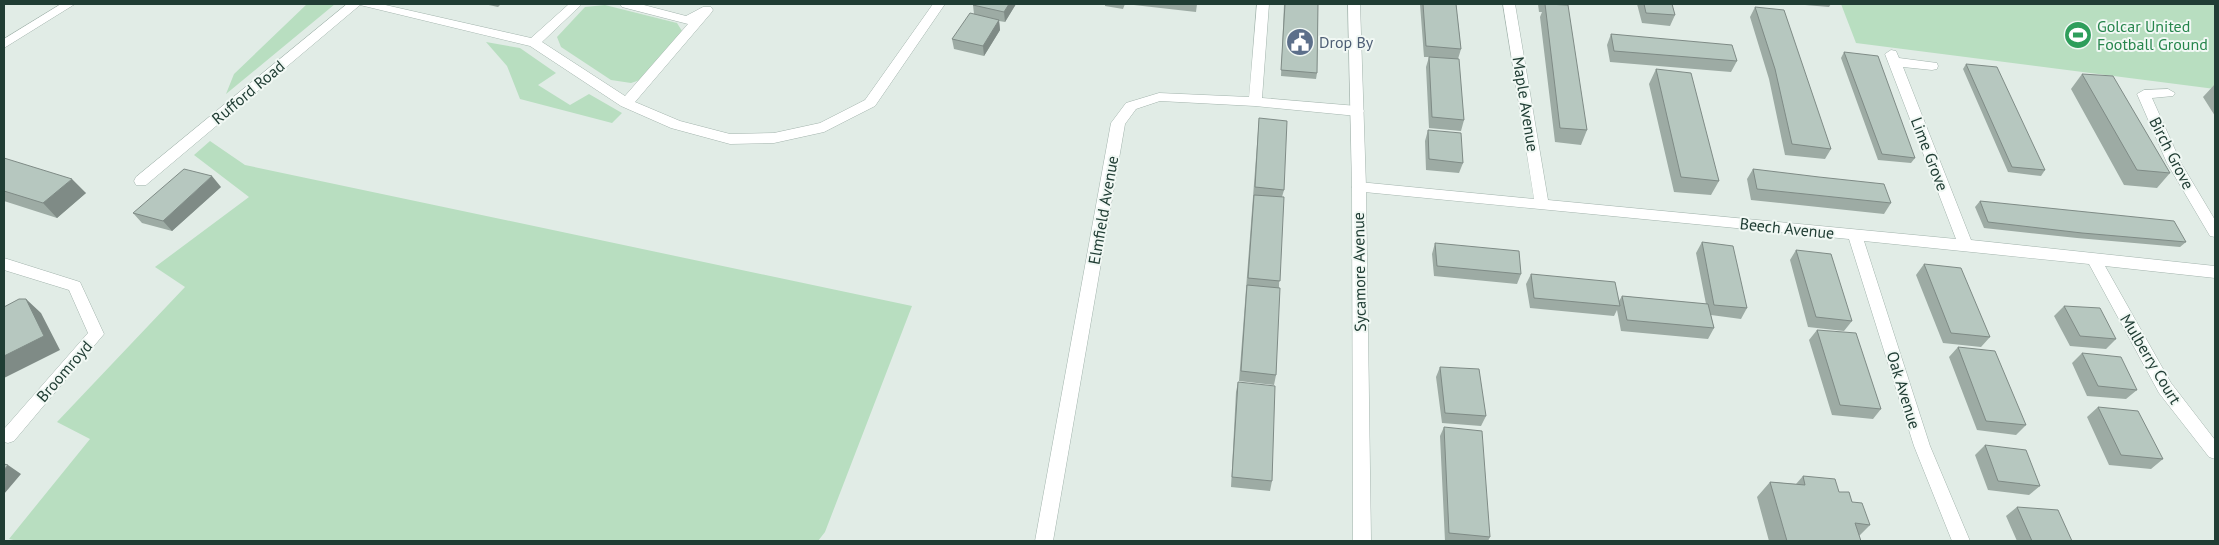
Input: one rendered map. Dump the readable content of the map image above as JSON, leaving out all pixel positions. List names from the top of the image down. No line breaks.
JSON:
{"streets":{"street":["Rufford Road","Maple Avenue","Birch Grove","Lime Grove","Elmfield Avenue","Beech Avenue","Sycamore Avenue","Mulberry Court","Broomroyd","Oak Avenue"]},"crossings":[["Maple Avenue","Beech Avenue"],["Lime Grove","Beech Avenue"],["Elmfield Avenue","Sycamore Avenue"],["Beech Avenue","Sycamore Avenue"],["Beech Avenue","Mulberry Court"],["Beech Avenue","Oak Avenue"]],"places":{"sports":["Golcar United Football Ground"],"public building":["Drop By"]}}
